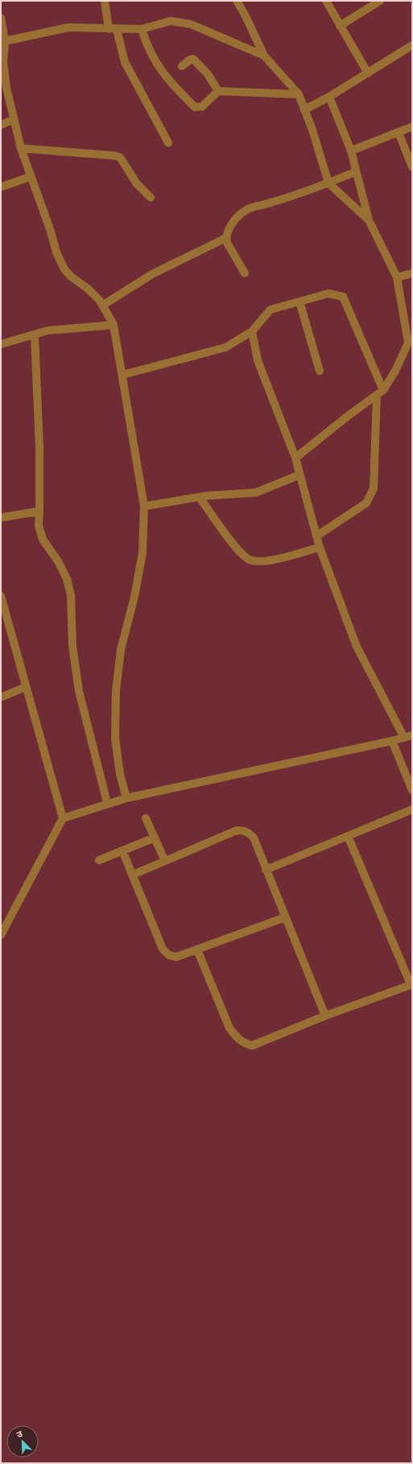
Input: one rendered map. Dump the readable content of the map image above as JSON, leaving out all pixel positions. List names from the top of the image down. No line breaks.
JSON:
{"north":"top left"}
